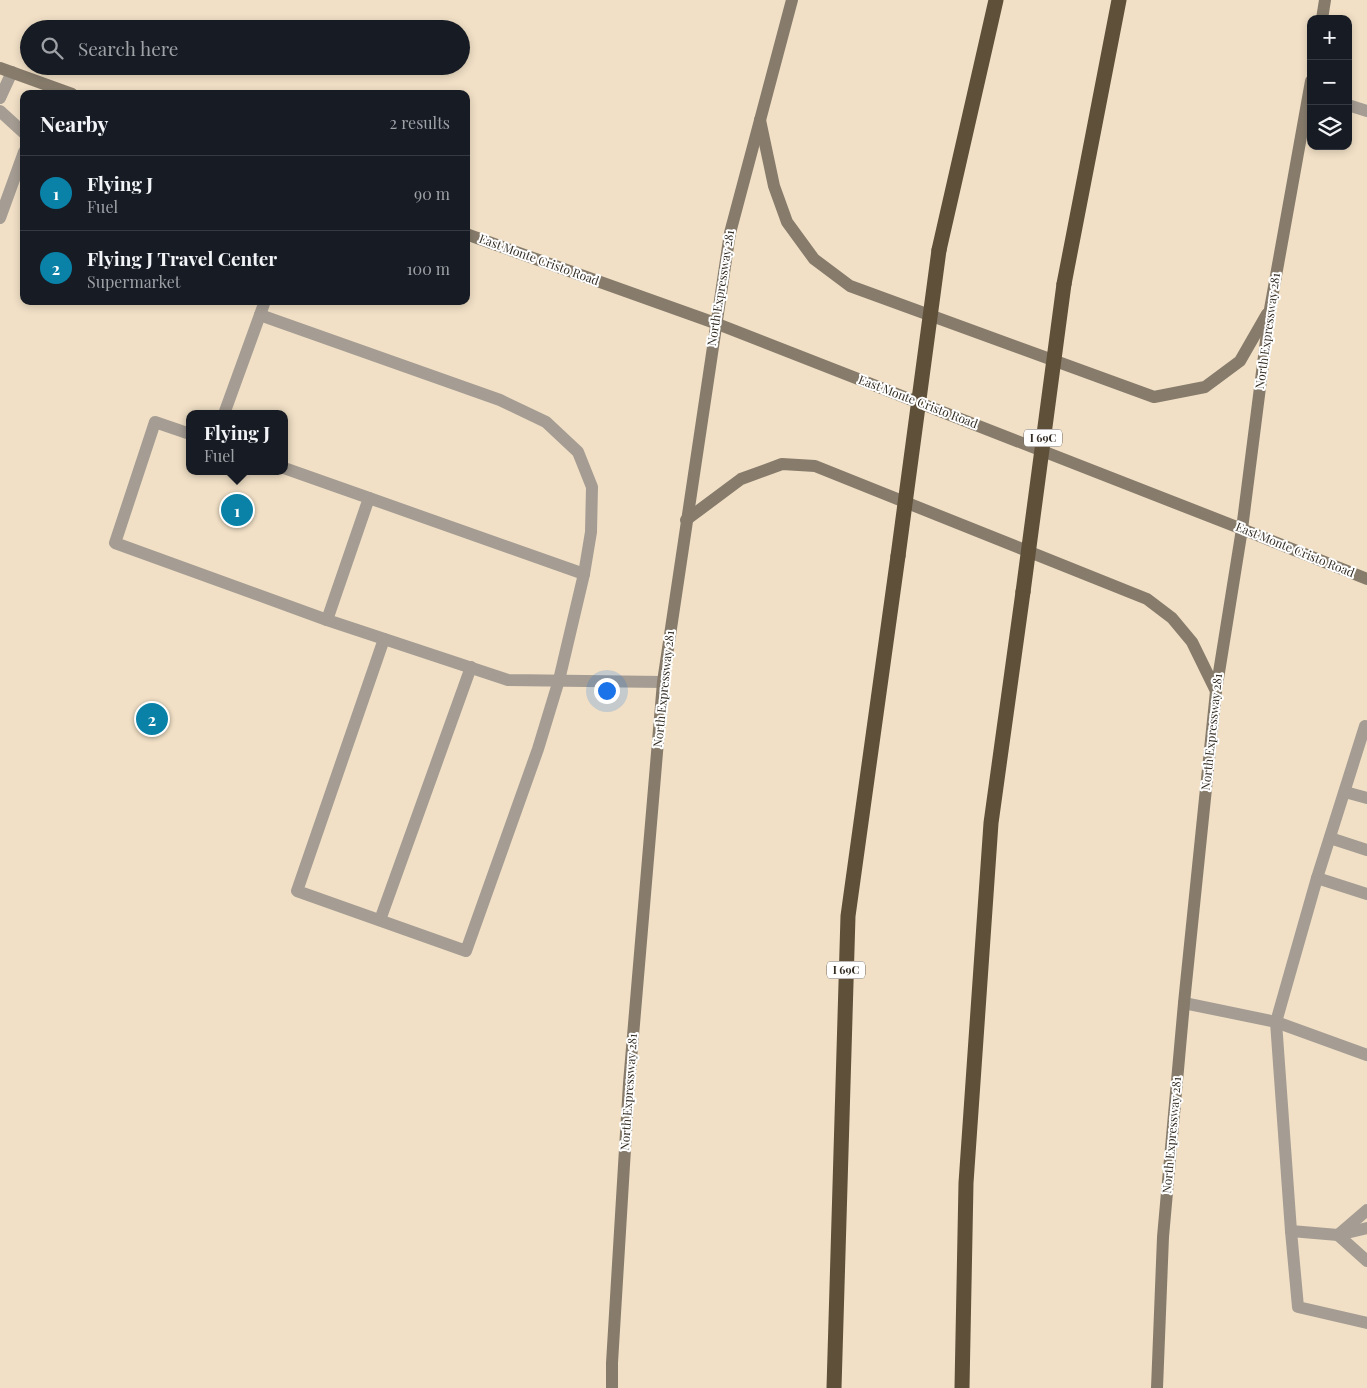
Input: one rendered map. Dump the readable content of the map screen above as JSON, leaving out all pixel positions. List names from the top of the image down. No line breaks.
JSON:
{"streets":{"highway":["I 69C"],"main road":["East Monte Cristo Road","North Expressway 281"]},"crossings":[["East Monte Cristo Road","North Expressway 281"]],"page":{"map_buttons":["+","−"],"search":"Search here","heading":["Nearby","2 results"],"list":[{"mark":"1","name":"Flying J","note":"Fuel","value":"90 m"},{"mark":"2","name":"Flying J Travel Center","note":"Supermarket","value":"100 m"}],"popup":["Flying J","Fuel"],"pins":["1","2"]}}
